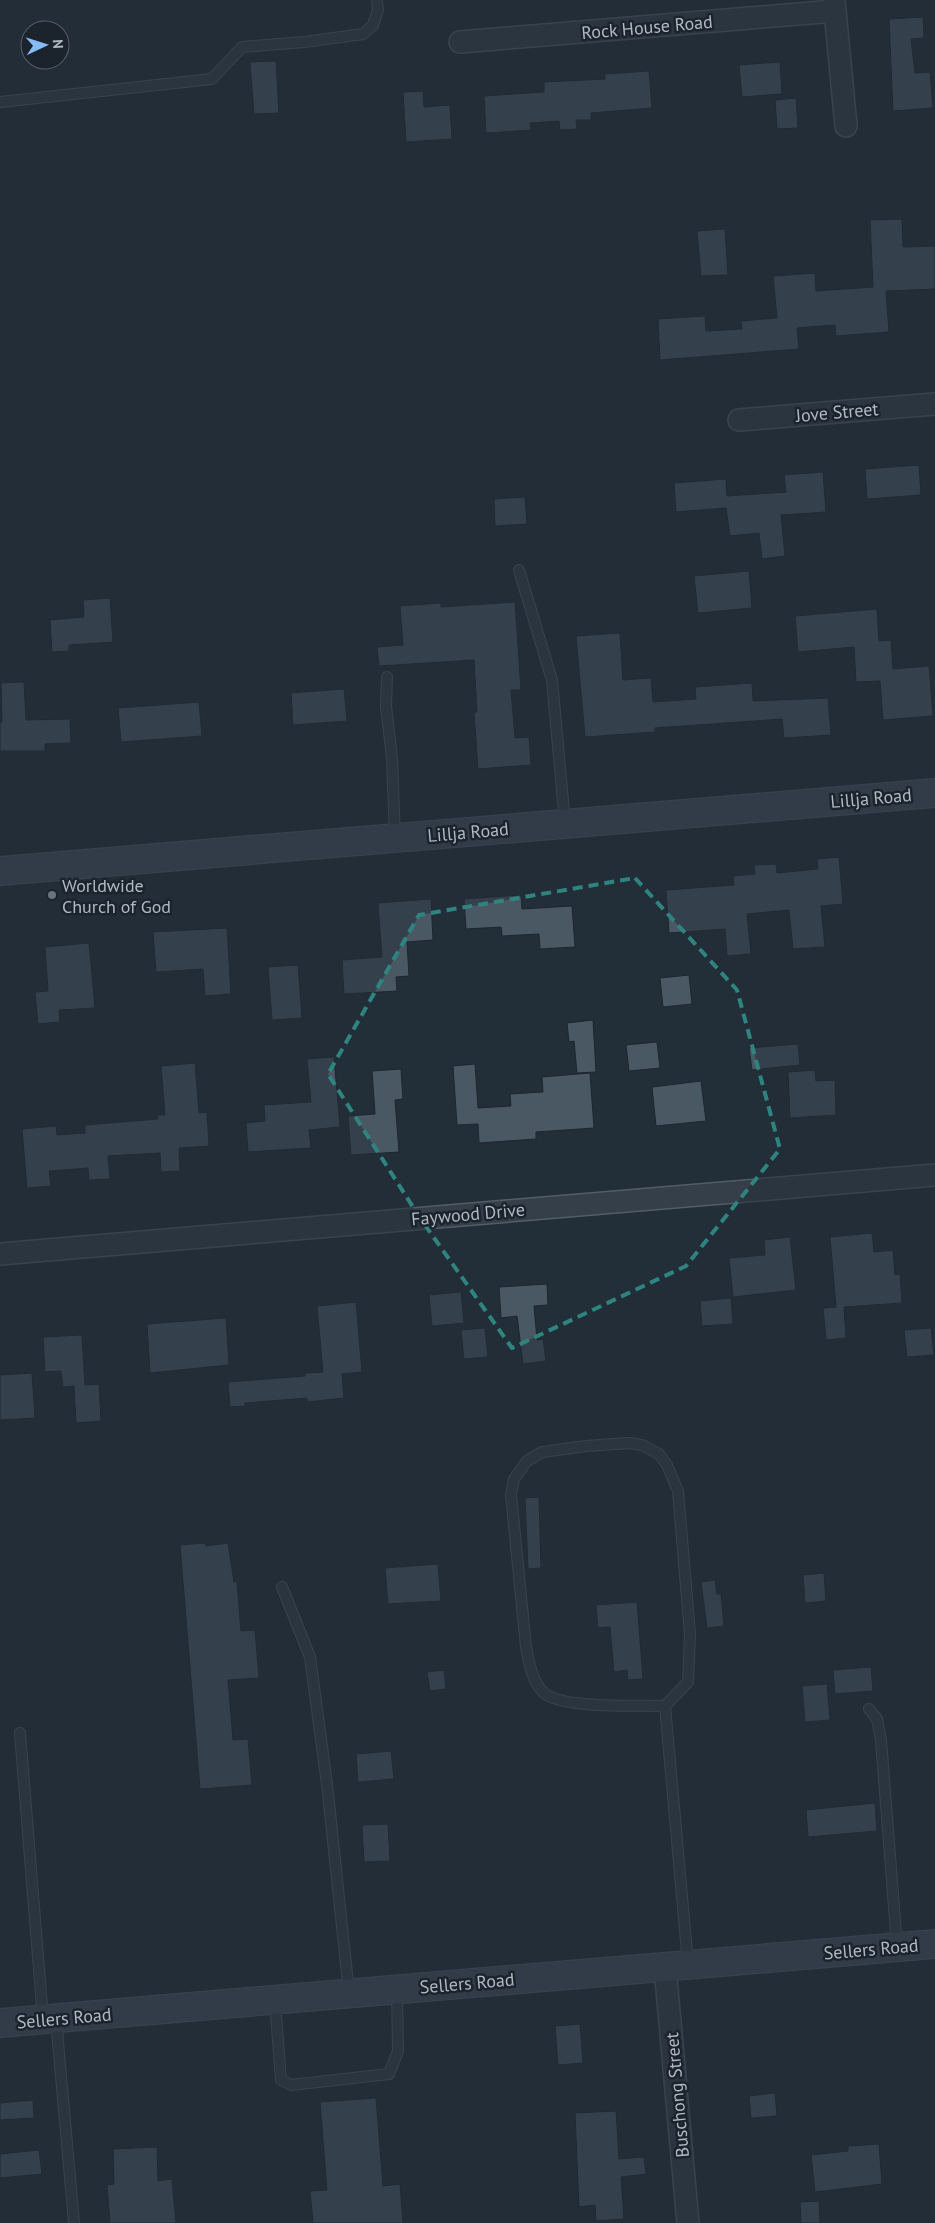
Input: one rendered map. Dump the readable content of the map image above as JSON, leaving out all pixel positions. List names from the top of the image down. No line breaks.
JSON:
{"streets":{"street":["Rock House Road","Jove Street","Lillja Road","Faywood Drive","Sellers Road","Buschong Street"]},"crossings":[["Sellers Road","Buschong Street"]],"places":["Worldwide Church of God"],"north":"right"}
